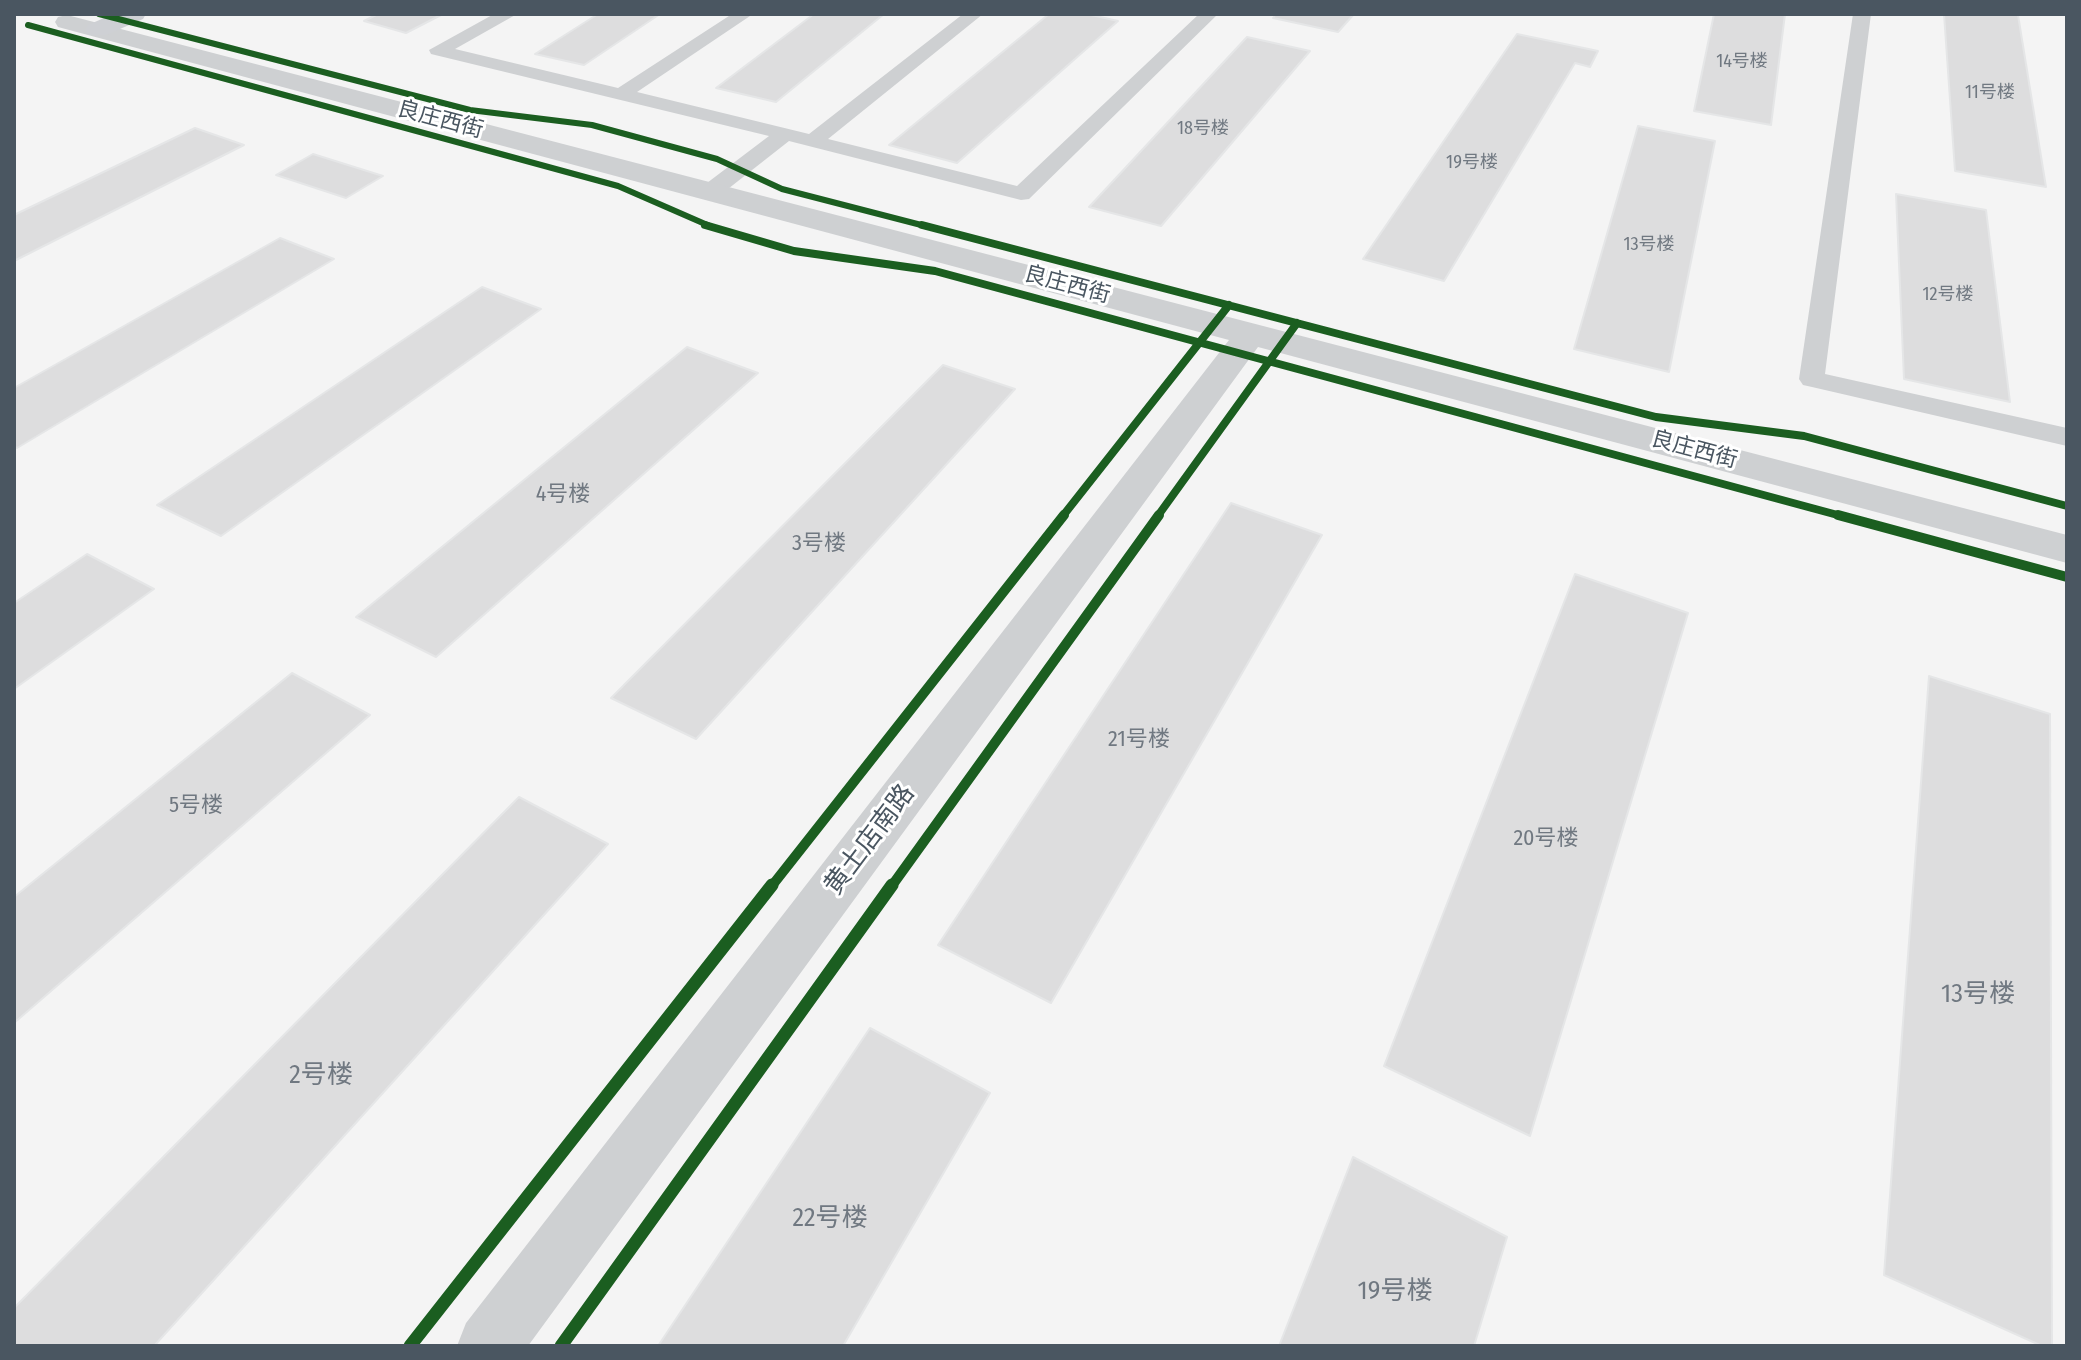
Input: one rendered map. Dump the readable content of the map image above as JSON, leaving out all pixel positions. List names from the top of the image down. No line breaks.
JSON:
{"streets":{"street":["良庄西街","黄土店南路"]},"crossings":[["良庄西街","黄土店南路"]],"house_numbers":["14号楼","11号楼","18号楼","19号楼","13号楼","12号楼","4号楼","3号楼","21号楼","5号楼","20号楼","13号楼","2号楼","22号楼","19号楼"]}
